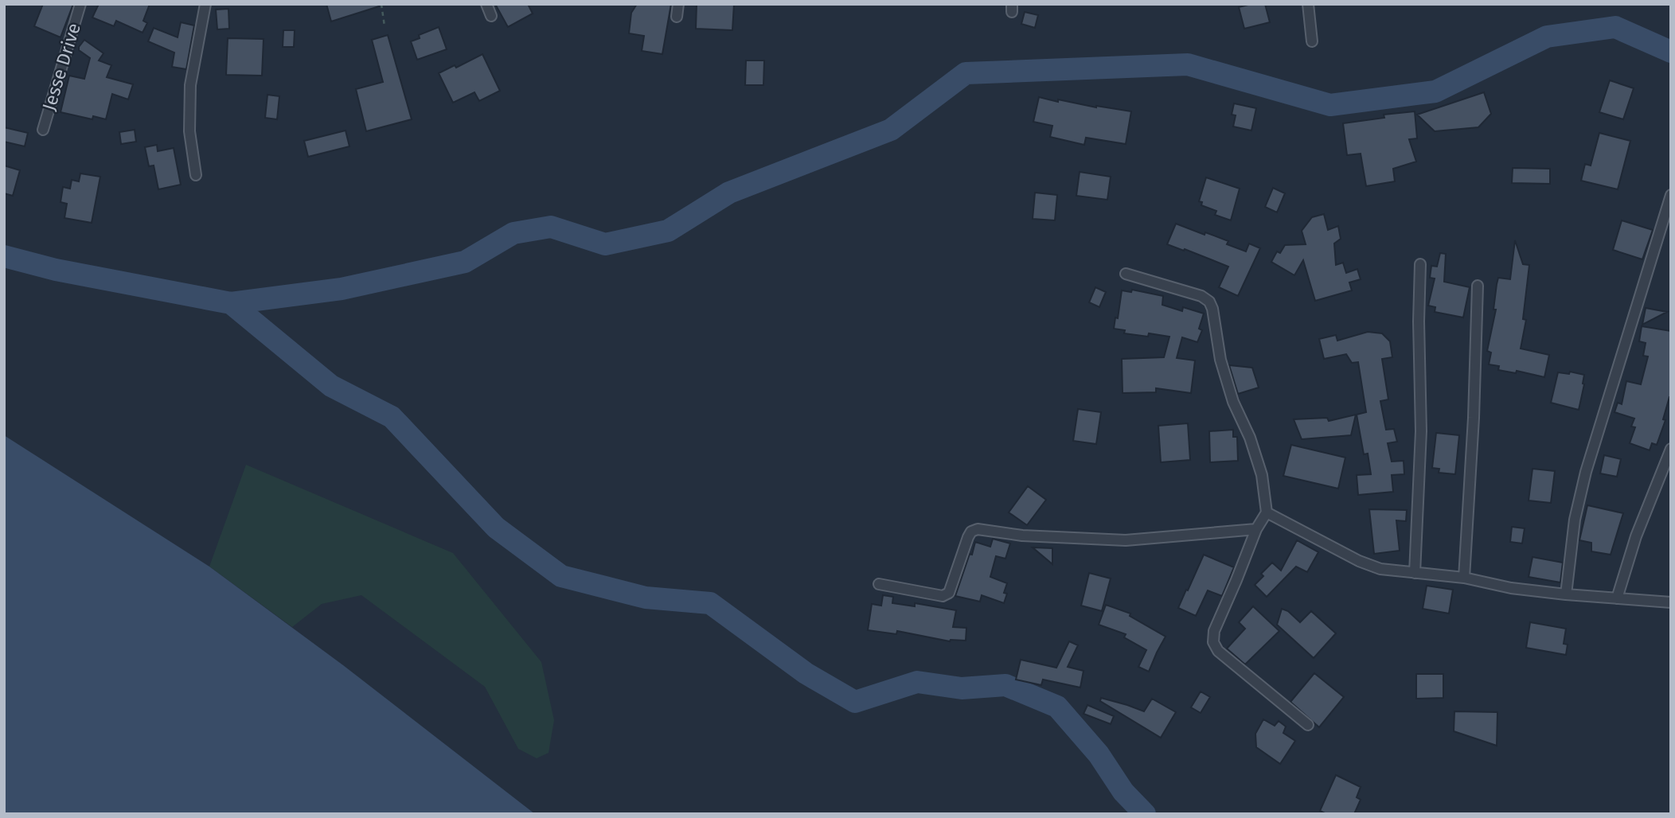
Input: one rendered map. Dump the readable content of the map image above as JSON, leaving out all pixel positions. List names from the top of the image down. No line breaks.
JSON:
{"streets":{"street":["Jesse Drive"]}}
